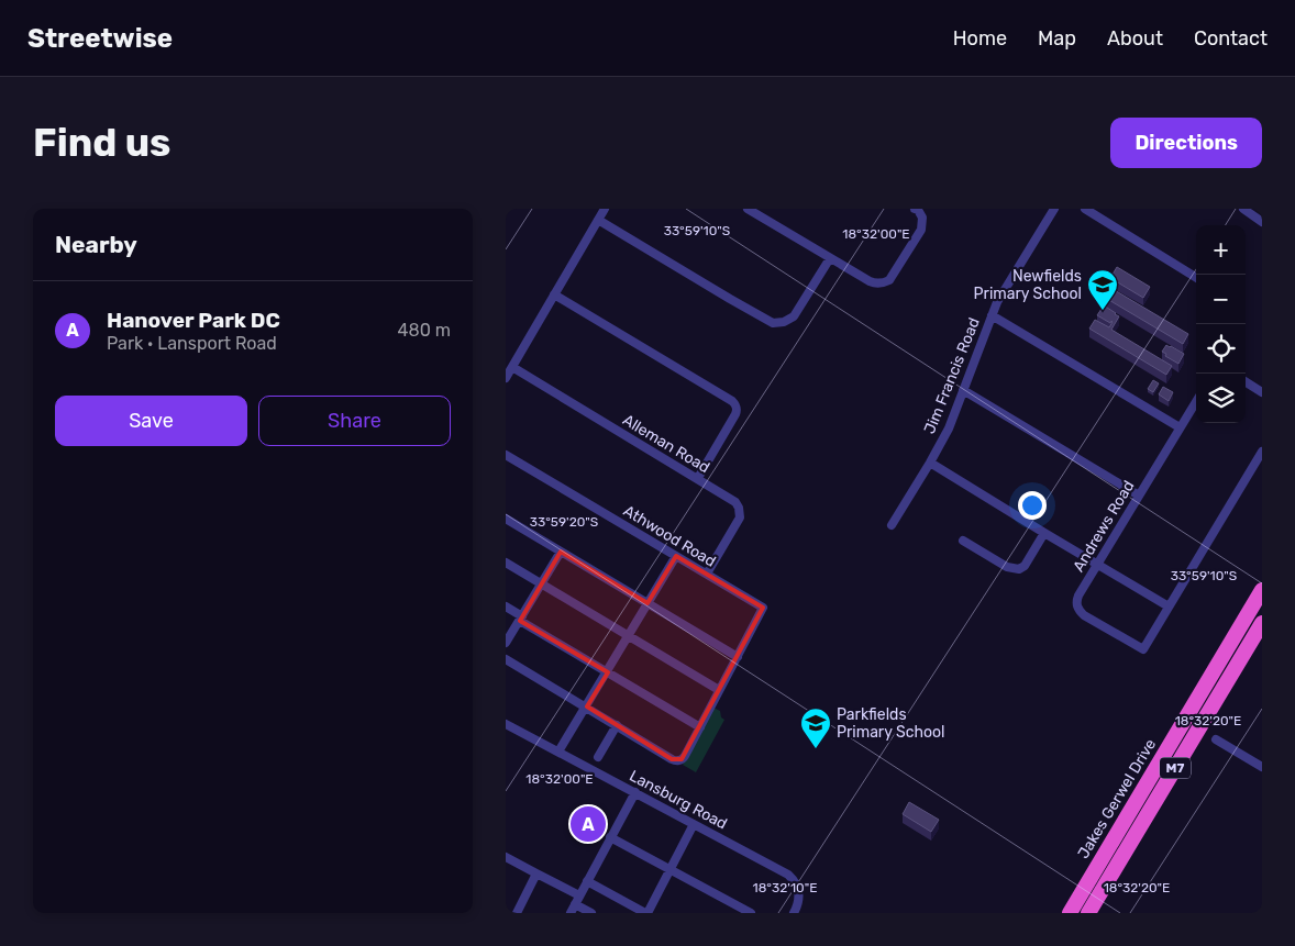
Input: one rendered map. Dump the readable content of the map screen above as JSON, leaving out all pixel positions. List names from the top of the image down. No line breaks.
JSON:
{"streets":{"highway":["M7","Jakes Gerwel Drive"],"street":["Jim Francis Road","Alleman Road","Andrews Road","Athwood Road","Lansburg Road"]},"crossings":[["Alleman Road","Athwood Road"]],"places":{"school or university":["Newfields Primary School","Parkfields Primary School"]},"page":{"header":"Streetwise","nav":["Home","Map","About","Contact"],"buttons":["Directions",["Save","Share"]],"title":"Find us","heading":"Nearby","map_buttons":["+","−"],"list":[{"mark":"A","name":"Hanover Park DC","note":"Park · Lansport Road","value":"480 m"}],"pins":"A"},"coordinates":["33°59'10\"S","18°32'00\"E","33°59'20\"S","18°32'20\"E","18°32'10\"E"]}
